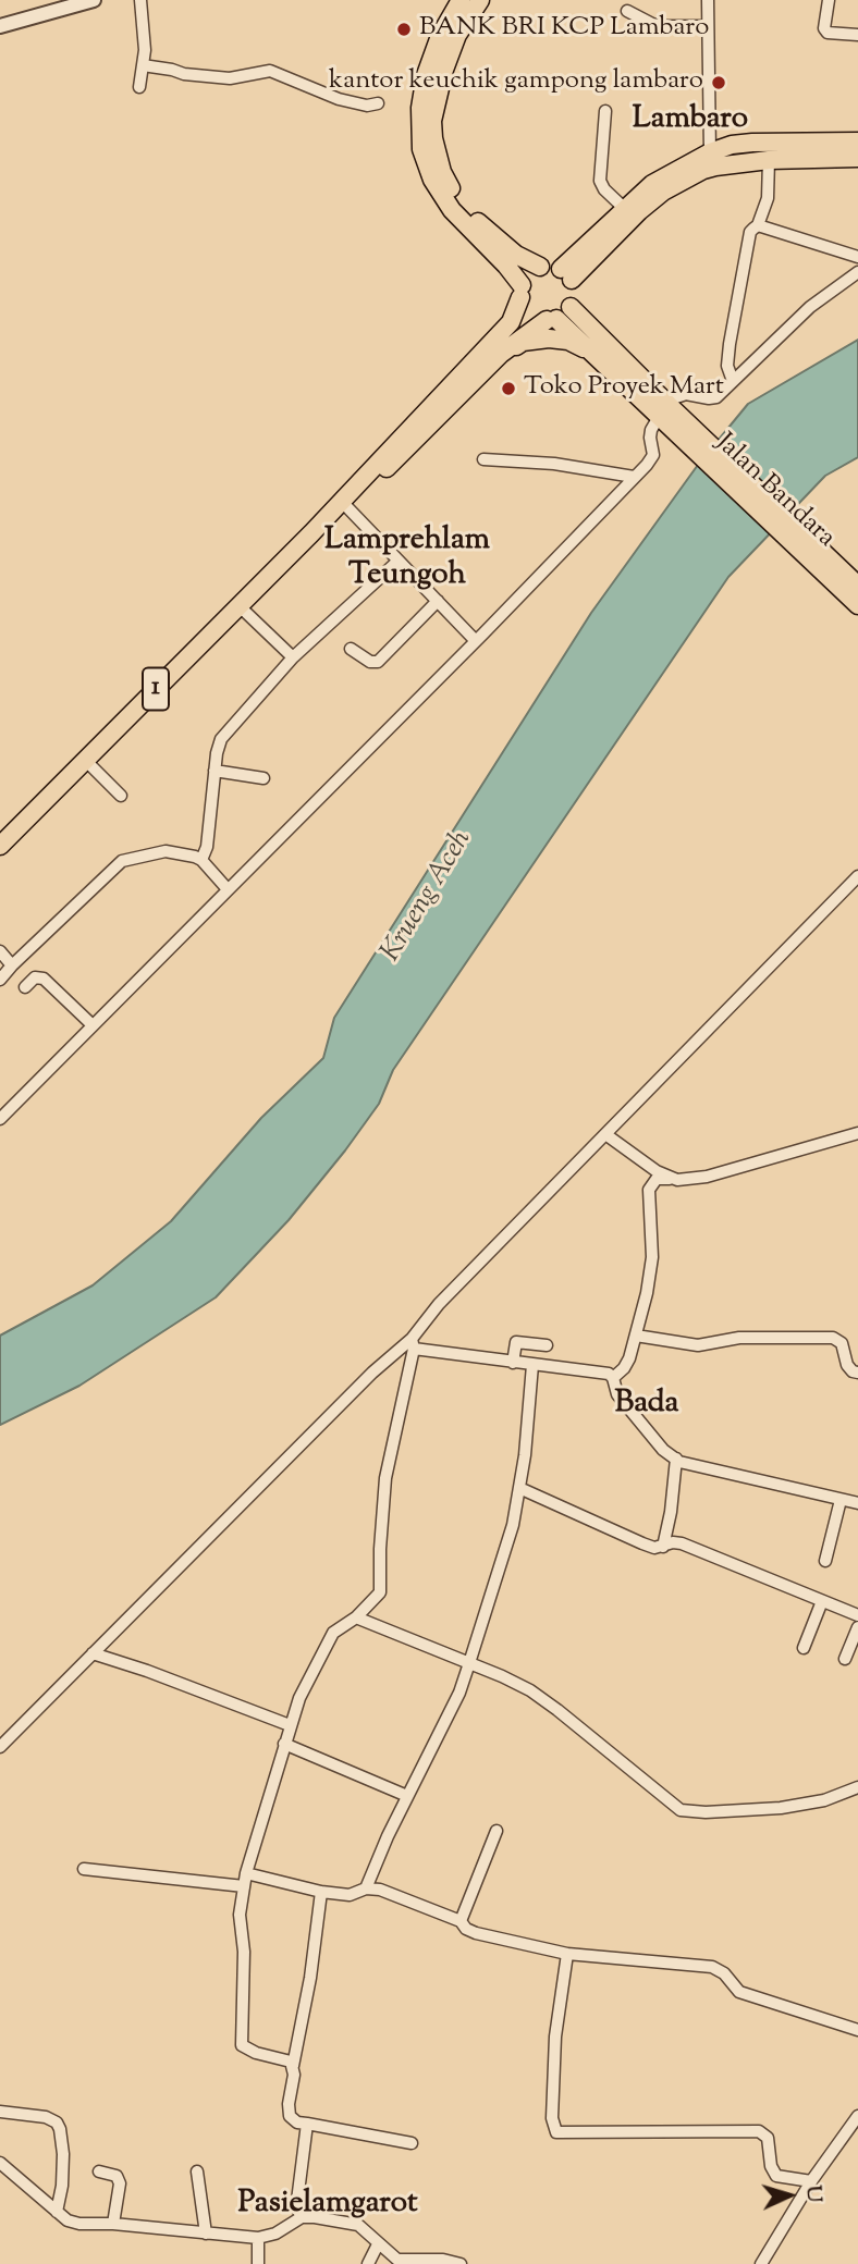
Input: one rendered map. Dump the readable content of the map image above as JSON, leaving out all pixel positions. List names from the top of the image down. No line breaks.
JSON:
{"streets":{"highway":["Jalan Bandara","1"]},"crossings":[["Jalan Bandara","1"]],"districts":["Lambaro","Lamprehlam Teungoh","Bada","Pasielamgarot"],"water":["Krueng Aceh"],"places":["BANK BRI KCP Lambaro","kantor keuchik gampong lambaro","Toko Proyek Mart"],"north":"right"}
